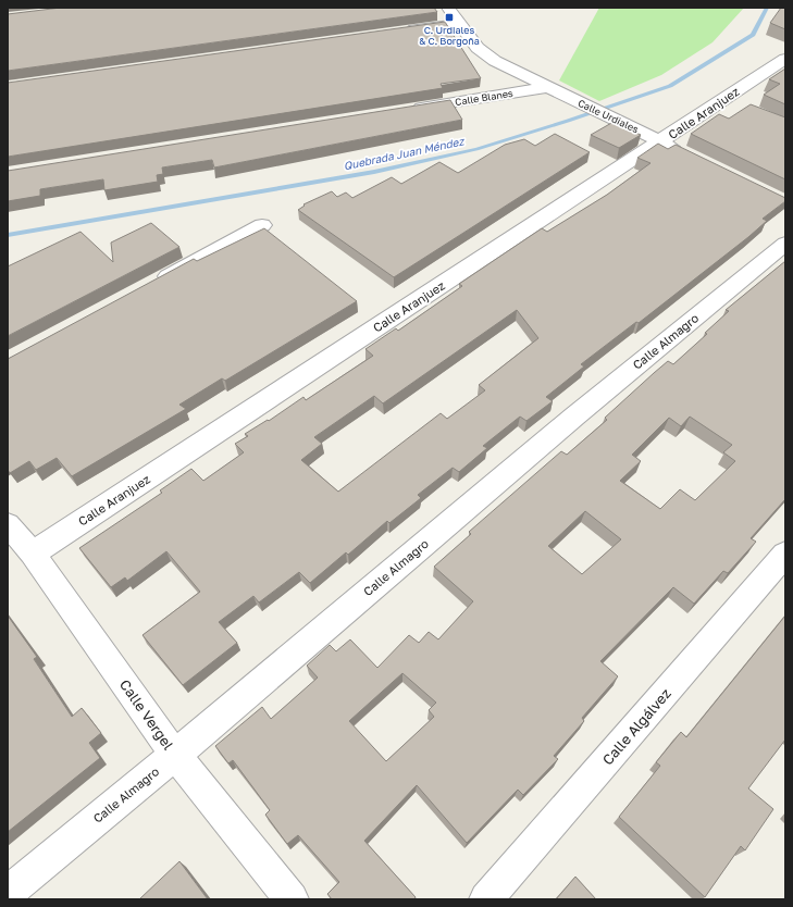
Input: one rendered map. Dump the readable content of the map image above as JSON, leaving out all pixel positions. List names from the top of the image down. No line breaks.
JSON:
{"streets":{"street":["Calle Blanes","Calle Aranjuez","Calle Urdiales","Calle Almagro","Calle Vergel","Calle Algálvez"]},"crossings":[["Calle Blanes","Calle Urdiales"],["Calle Aranjuez","Calle Urdiales"],["Calle Aranjuez","Calle Vergel"],["Calle Almagro","Calle Vergel"]],"water":["Quebrada Juan Méndez"],"places":{"transit":["C. Urdiales & C. Borgoña"]}}
